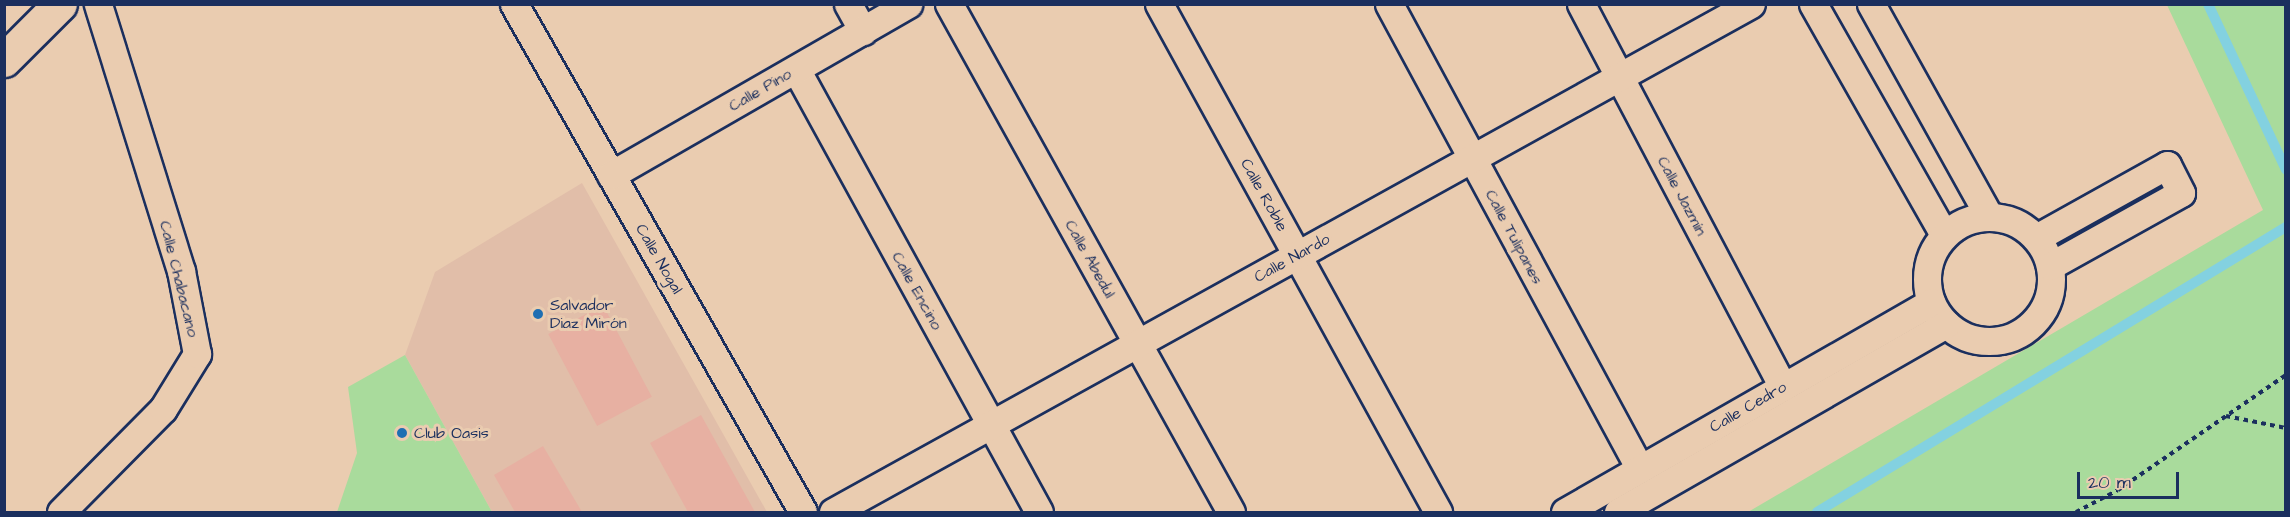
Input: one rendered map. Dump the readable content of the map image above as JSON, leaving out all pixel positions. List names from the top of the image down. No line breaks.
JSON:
{"streets":{"street":["Calle Pino","Calle Roble","Calle Jazmín","Calle Tulipanes","Calle Nardo","Calle Nogal","Calle Abedul","Calle Chabacano","Calle Encino","Calle Cedro"]},"crossings":[["Calle Pino","Calle Nogal"],["Calle Pino","Calle Encino"],["Calle Roble","Calle Nardo"],["Calle Jazmín","Calle Nardo"],["Calle Jazmín","Calle Cedro"],["Calle Tulipanes","Calle Nardo"],["Calle Tulipanes","Calle Cedro"],["Calle Nardo","Calle Abedul"],["Calle Nardo","Calle Encino"]],"places":["Salvador Diaz Mirón","Club Oasis"],"scale_bar":"20 m"}
